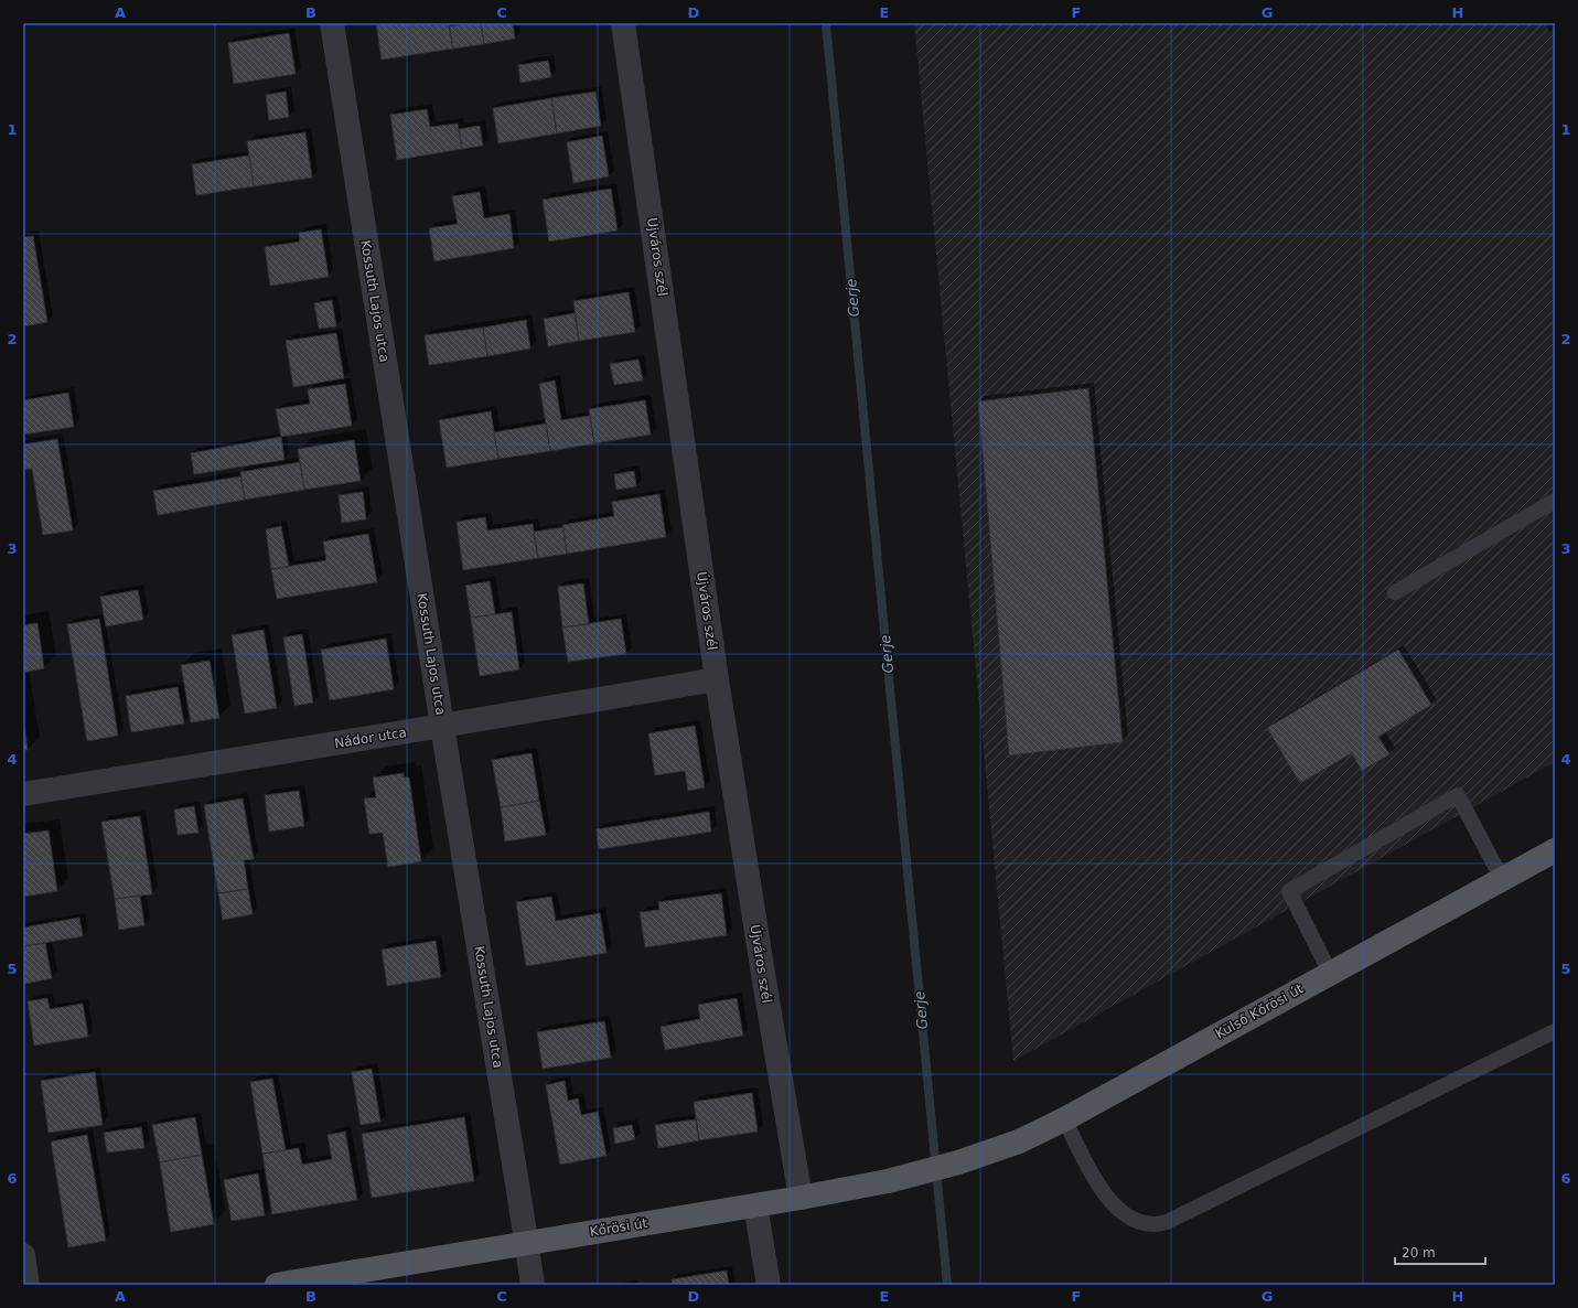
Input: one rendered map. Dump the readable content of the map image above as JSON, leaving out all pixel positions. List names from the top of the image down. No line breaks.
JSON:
{"streets":{"main road":["Külső Kőrösi út","Kőrösi út"],"street":["Újváros szél","Kossuth Lajos utca","Nádor utca"]},"crossings":[["Újváros szél","Nádor utca"],["Újváros szél","Kőrösi út"],["Kossuth Lajos utca","Nádor utca"],["Kossuth Lajos utca","Kőrösi út"],["Külső Kőrösi út","Kőrösi út"]],"water":["Gerje"],"scale_bar":"20 m","grid":{"columns":["A","B","C","D","E","F","G","H"],"rows":["1","2","3","4","5","6"]}}
